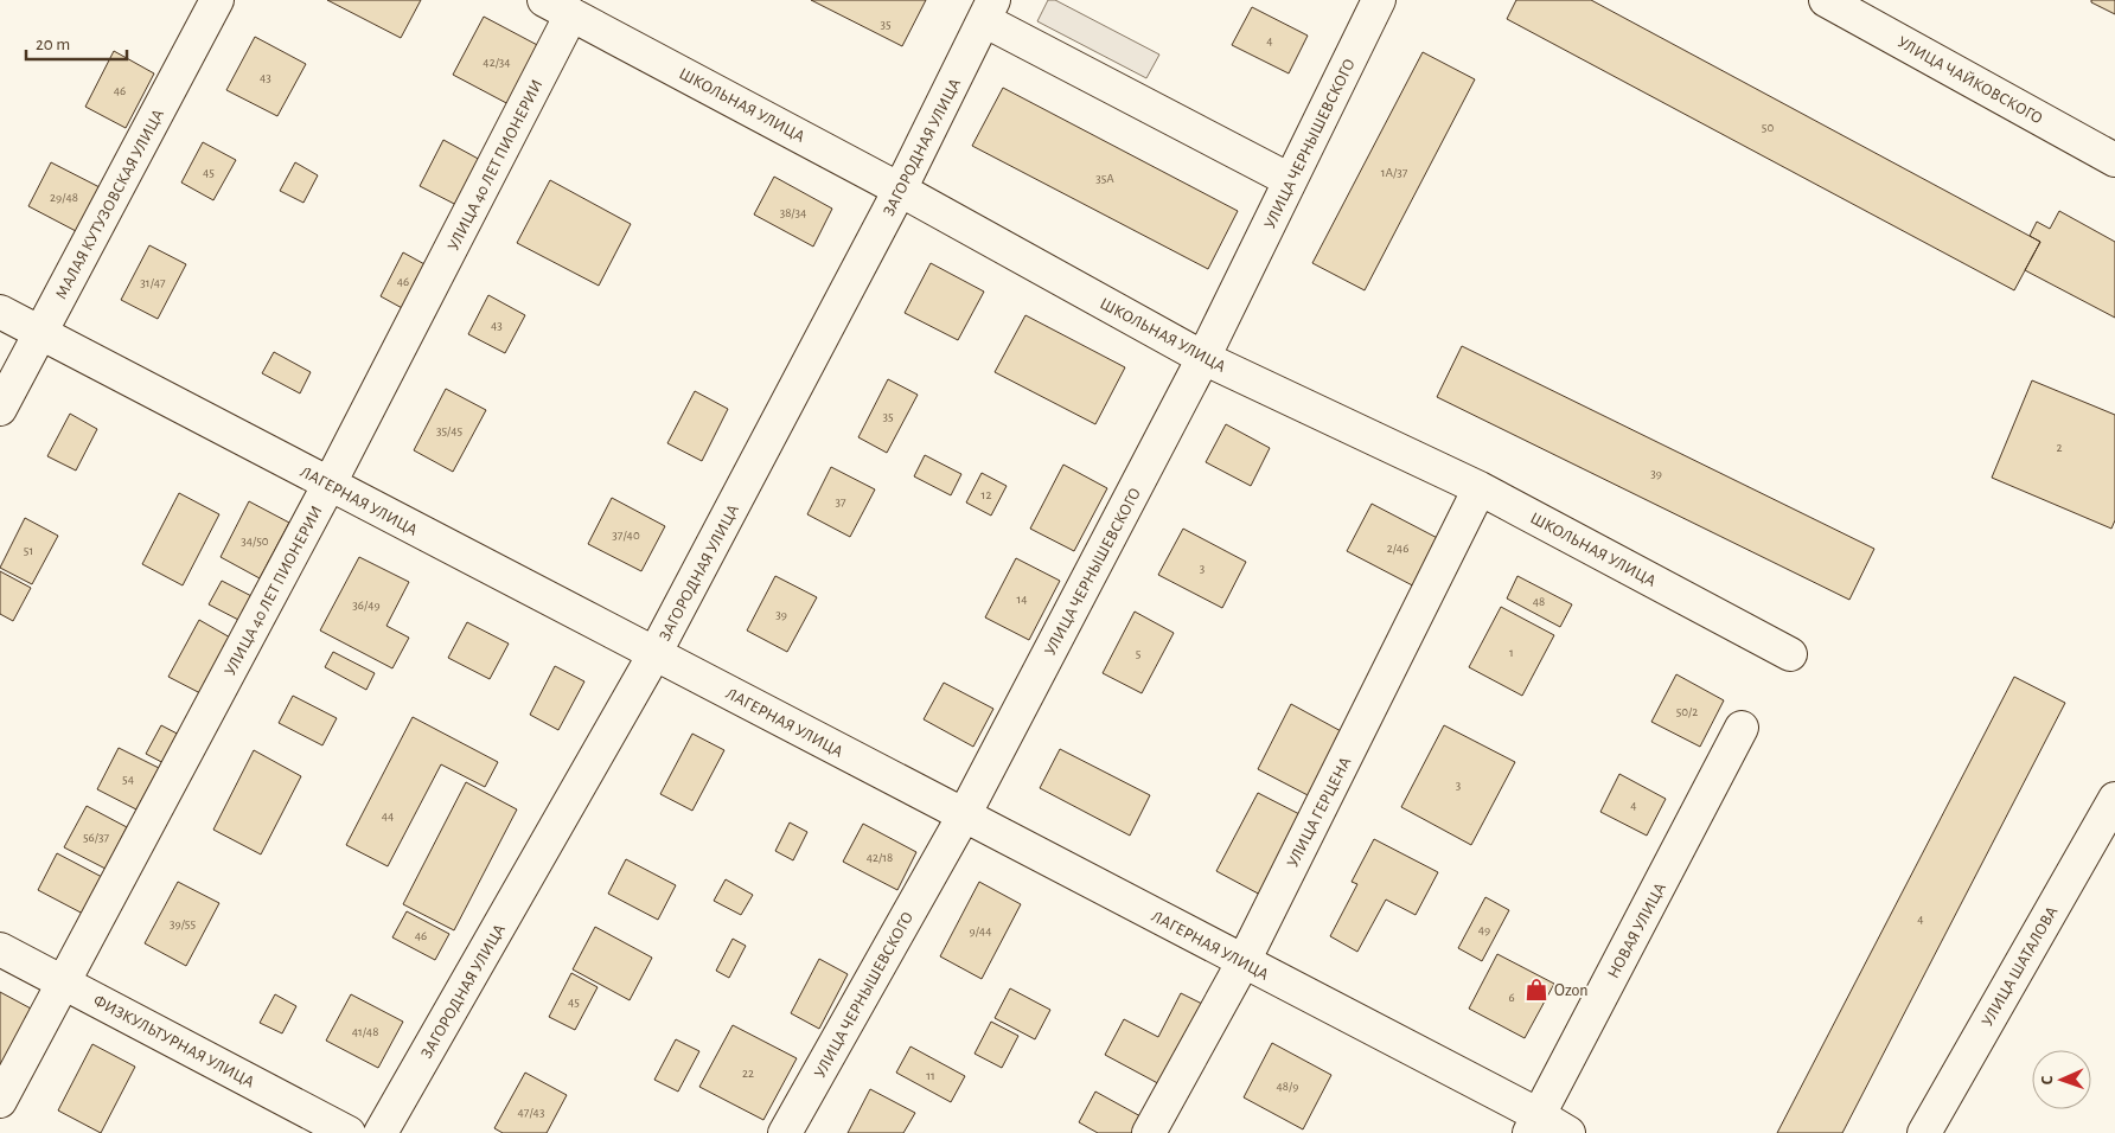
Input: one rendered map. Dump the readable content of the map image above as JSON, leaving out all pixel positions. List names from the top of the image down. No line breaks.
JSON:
{"streets":{"street":["УЛИЦА ЧАЙКОВСКОГО","ШКОЛЬНАЯ УЛИЦА","УЛИЦА ЧЕРНЫШЕВСКОГО","ЗАГОРОДНАЯ УЛИЦА","УЛИЦА 40 ЛЕТ ПИОНЕРИИ","МАЛАЯ КУТУЗОВСКАЯ УЛИЦА","ЛАГЕРНАЯ УЛИЦА","УЛИЦА ГЕРЦЕНА","НОВАЯ УЛИЦА","УЛИЦА ШАТАЛОВА","ФИЗКУЛЬТУРНАЯ УЛИЦА"]},"crossings":[["ШКОЛЬНАЯ УЛИЦА","УЛИЦА ЧЕРНЫШЕВСКОГО"],["ШКОЛЬНАЯ УЛИЦА","ЗАГОРОДНАЯ УЛИЦА"],["ШКОЛЬНАЯ УЛИЦА","УЛИЦА 40 ЛЕТ ПИОНЕРИИ"],["ШКОЛЬНАЯ УЛИЦА","УЛИЦА ГЕРЦЕНА"],["УЛИЦА ЧЕРНЫШЕВСКОГО","ЛАГЕРНАЯ УЛИЦА"],["ЗАГОРОДНАЯ УЛИЦА","ЛАГЕРНАЯ УЛИЦА"],["УЛИЦА 40 ЛЕТ ПИОНЕРИИ","ЛАГЕРНАЯ УЛИЦА"],["УЛИЦА 40 ЛЕТ ПИОНЕРИИ","ФИЗКУЛЬТУРНАЯ УЛИЦА"],["МАЛАЯ КУТУЗОВСКАЯ УЛИЦА","ЛАГЕРНАЯ УЛИЦА"],["ЛАГЕРНАЯ УЛИЦА","УЛИЦА ГЕРЦЕНА"],["ЛАГЕРНАЯ УЛИЦА","НОВАЯ УЛИЦА"]],"places":{"shop":["Ozon"]},"house_numbers":["35","4","42/34","43","46","50","45","1А/37","35А","29/48","38/34","46","31/47","43","35","35/45","2","39","12","37","37/40","34/50","2/46","51","3","14","48","36/49","39","1","5","50/2","54","3","4","44","56/37","42/18","4","39/55","49","9/44","46","6","45","41/48","22","11","48/9","47/43"],"scale_bar":"20 m","north":"left"}
